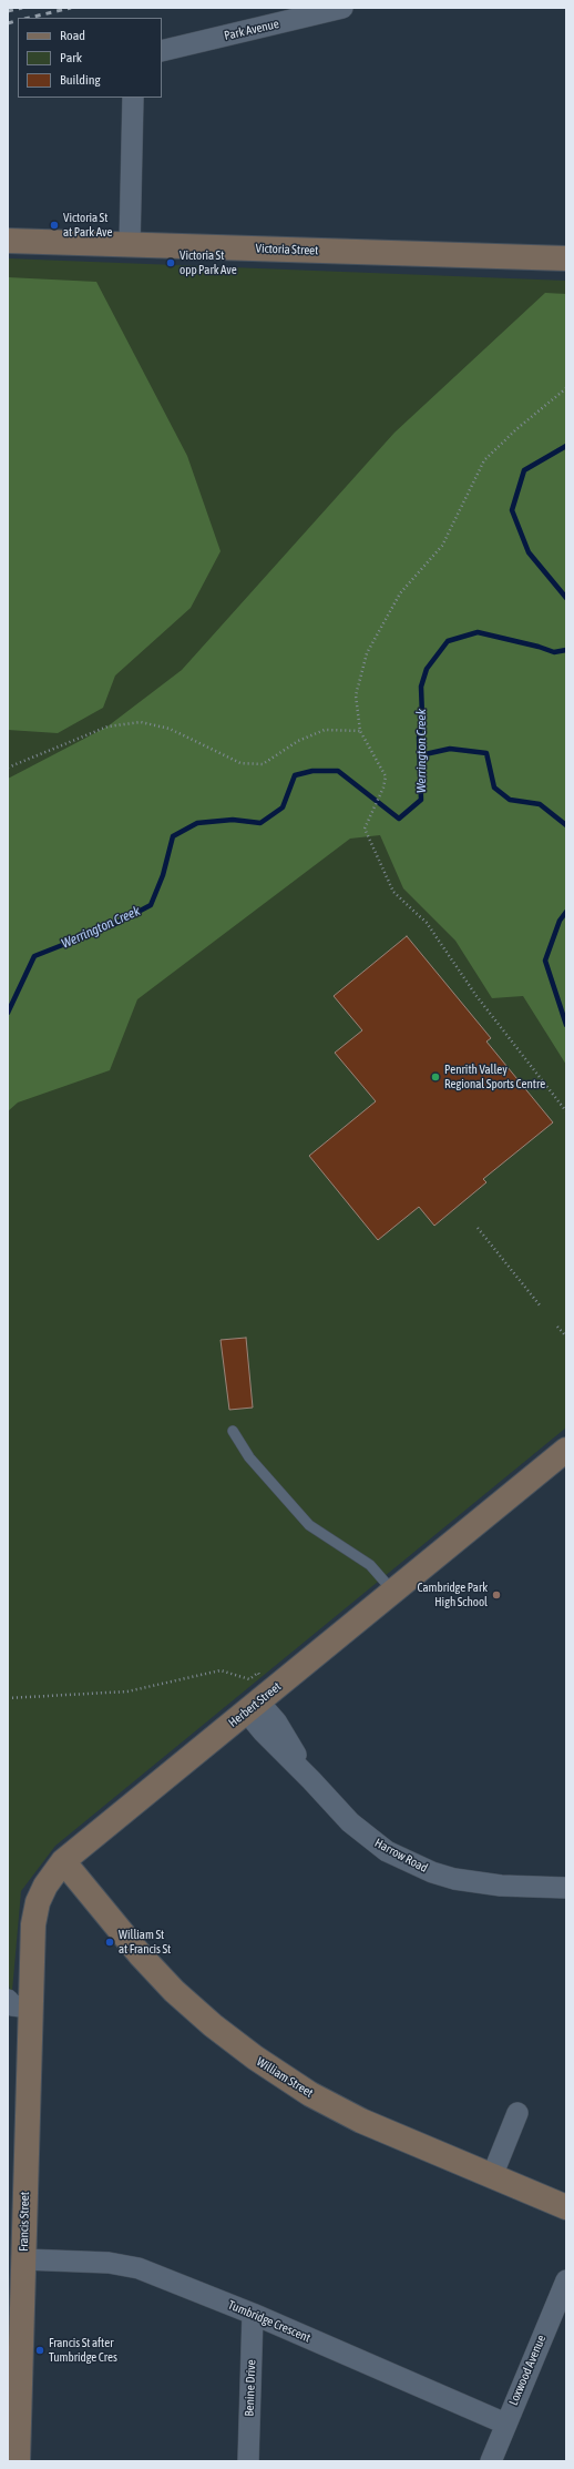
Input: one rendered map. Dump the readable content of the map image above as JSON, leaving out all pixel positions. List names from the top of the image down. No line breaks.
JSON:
{"streets":{"street":["Park Avenue","Victoria Street","Herbert Street","Harrow Road","William Street","Francis Street","Tumbridge Crescent","Loxwood Avenue","Benine Drive"]},"crossings":[["Herbert Street","Harrow Road"],["Herbert Street","William Street"],["Herbert Street","Francis Street"],["Francis Street","Tumbridge Crescent"],["Tumbridge Crescent","Loxwood Avenue"],["Tumbridge Crescent","Benine Drive"]],"water":["Werrington Creek"],"places":["Victoria St at Park Ave","Victoria St opp Park Ave","Penrith Valley Regional Sports Centre","Cambridge Park High School","William St at Francis St","Francis St after Tumbridge Cres"],"legend":["Road","Park","Building"]}
